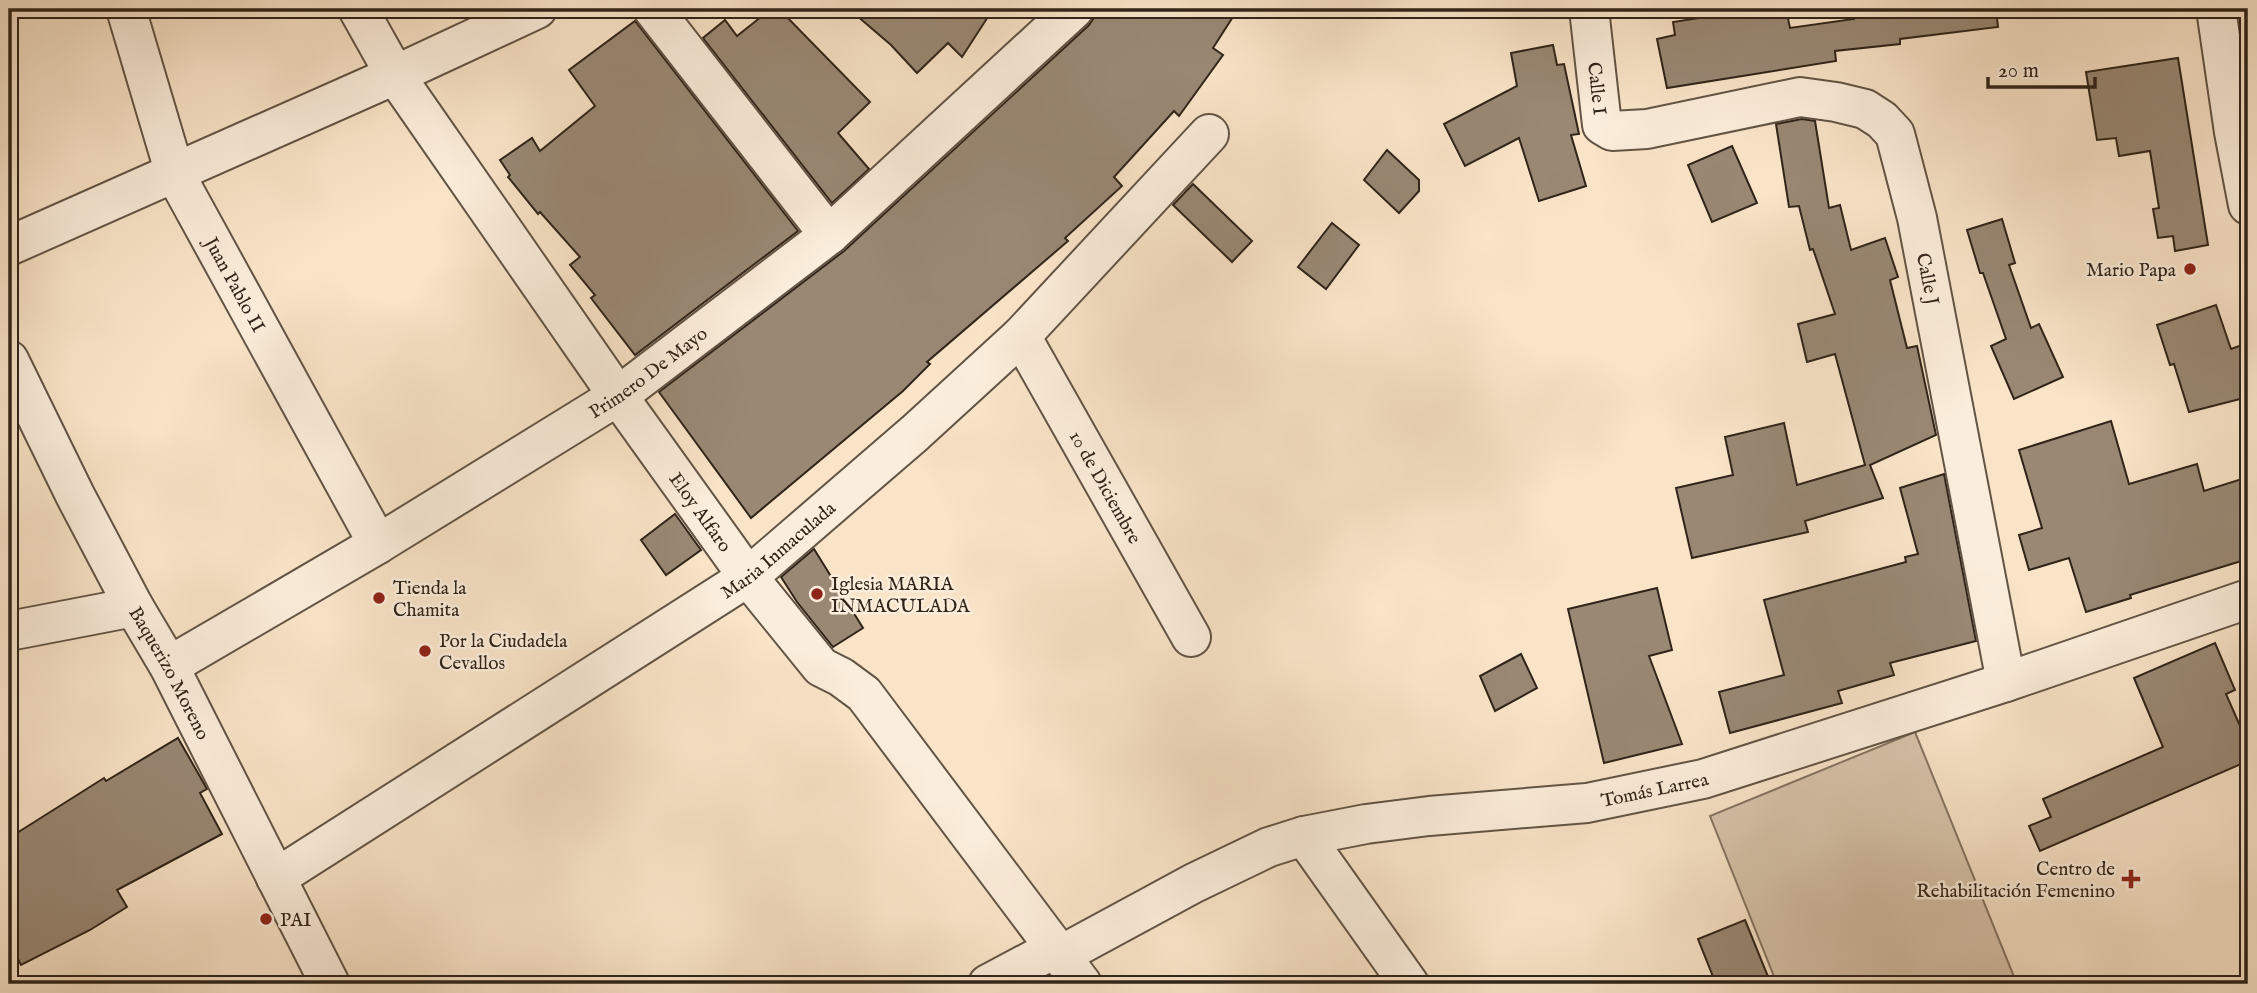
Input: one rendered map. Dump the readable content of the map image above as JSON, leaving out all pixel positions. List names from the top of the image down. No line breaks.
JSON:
{"streets":{"street":["Calle I","Calle J","Juan Pablo II","Primero De Mayo","10 de Diciembre","Eloy Alfaro","Maria Inmaculada","Baquerizo Moreno","Tomás Larrea"]},"crossings":[["Calle I","Calle J"],["Calle J","Tomás Larrea"],["Juan Pablo II","Primero De Mayo"],["Primero De Mayo","Eloy Alfaro"],["Primero De Mayo","Baquerizo Moreno"],["10 de Diciembre","Maria Inmaculada"],["Eloy Alfaro","Maria Inmaculada"],["Eloy Alfaro","Tomás Larrea"],["Maria Inmaculada","Baquerizo Moreno"]],"places":{"other":["Mario Papa","Iglesia MARIA INMACULADA","Tienda la Chamita","Por la Ciudadela Cevallos","PAI"],"health":["Centro de Rehabilitación Femenino"]},"scale_bar":"20 m"}
